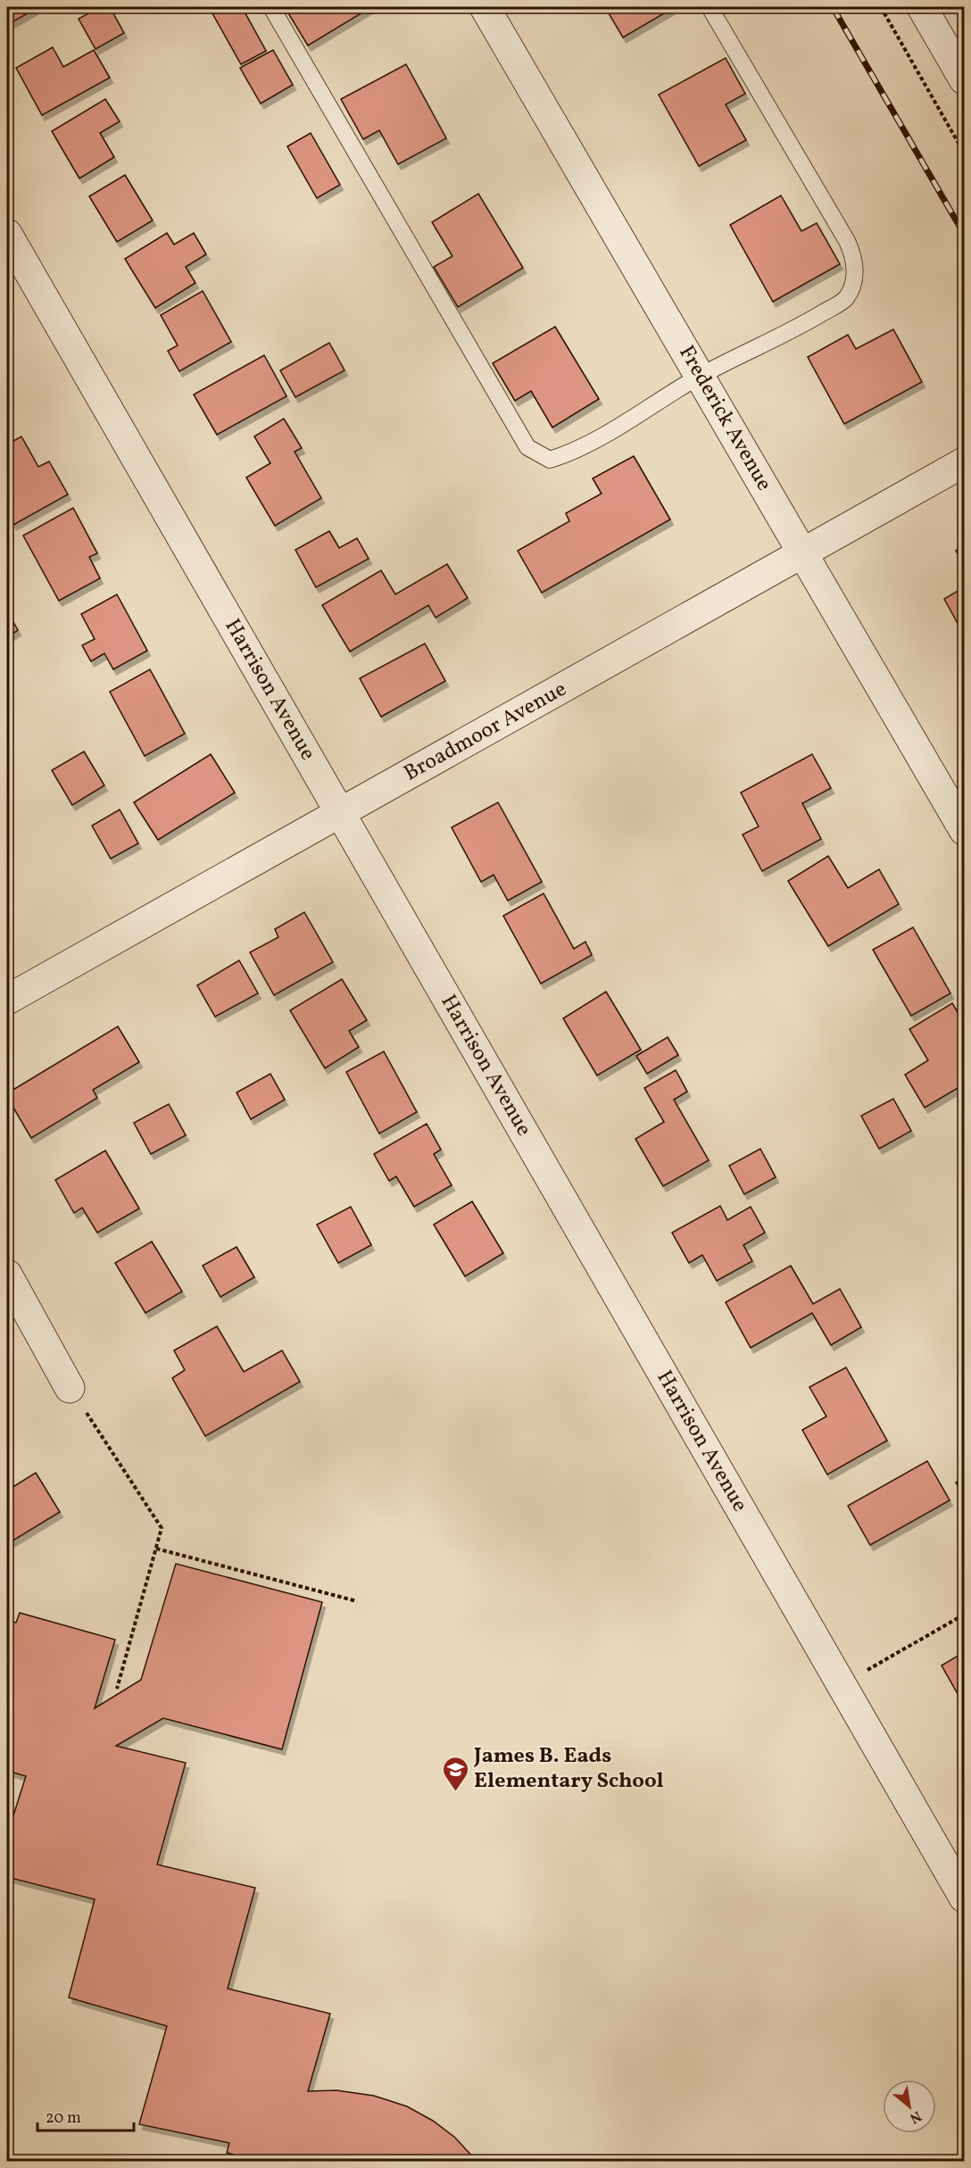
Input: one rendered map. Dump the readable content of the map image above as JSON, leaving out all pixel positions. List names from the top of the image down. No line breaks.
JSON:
{"streets":{"street":["Frederick Avenue","Harrison Avenue","Broadmoor Avenue"]},"crossings":[["Frederick Avenue","Broadmoor Avenue"],["Harrison Avenue","Broadmoor Avenue"]],"places":{"school or university":["James B. Eads Elementary School"]},"scale_bar":"20 m","north":"bottom right"}
